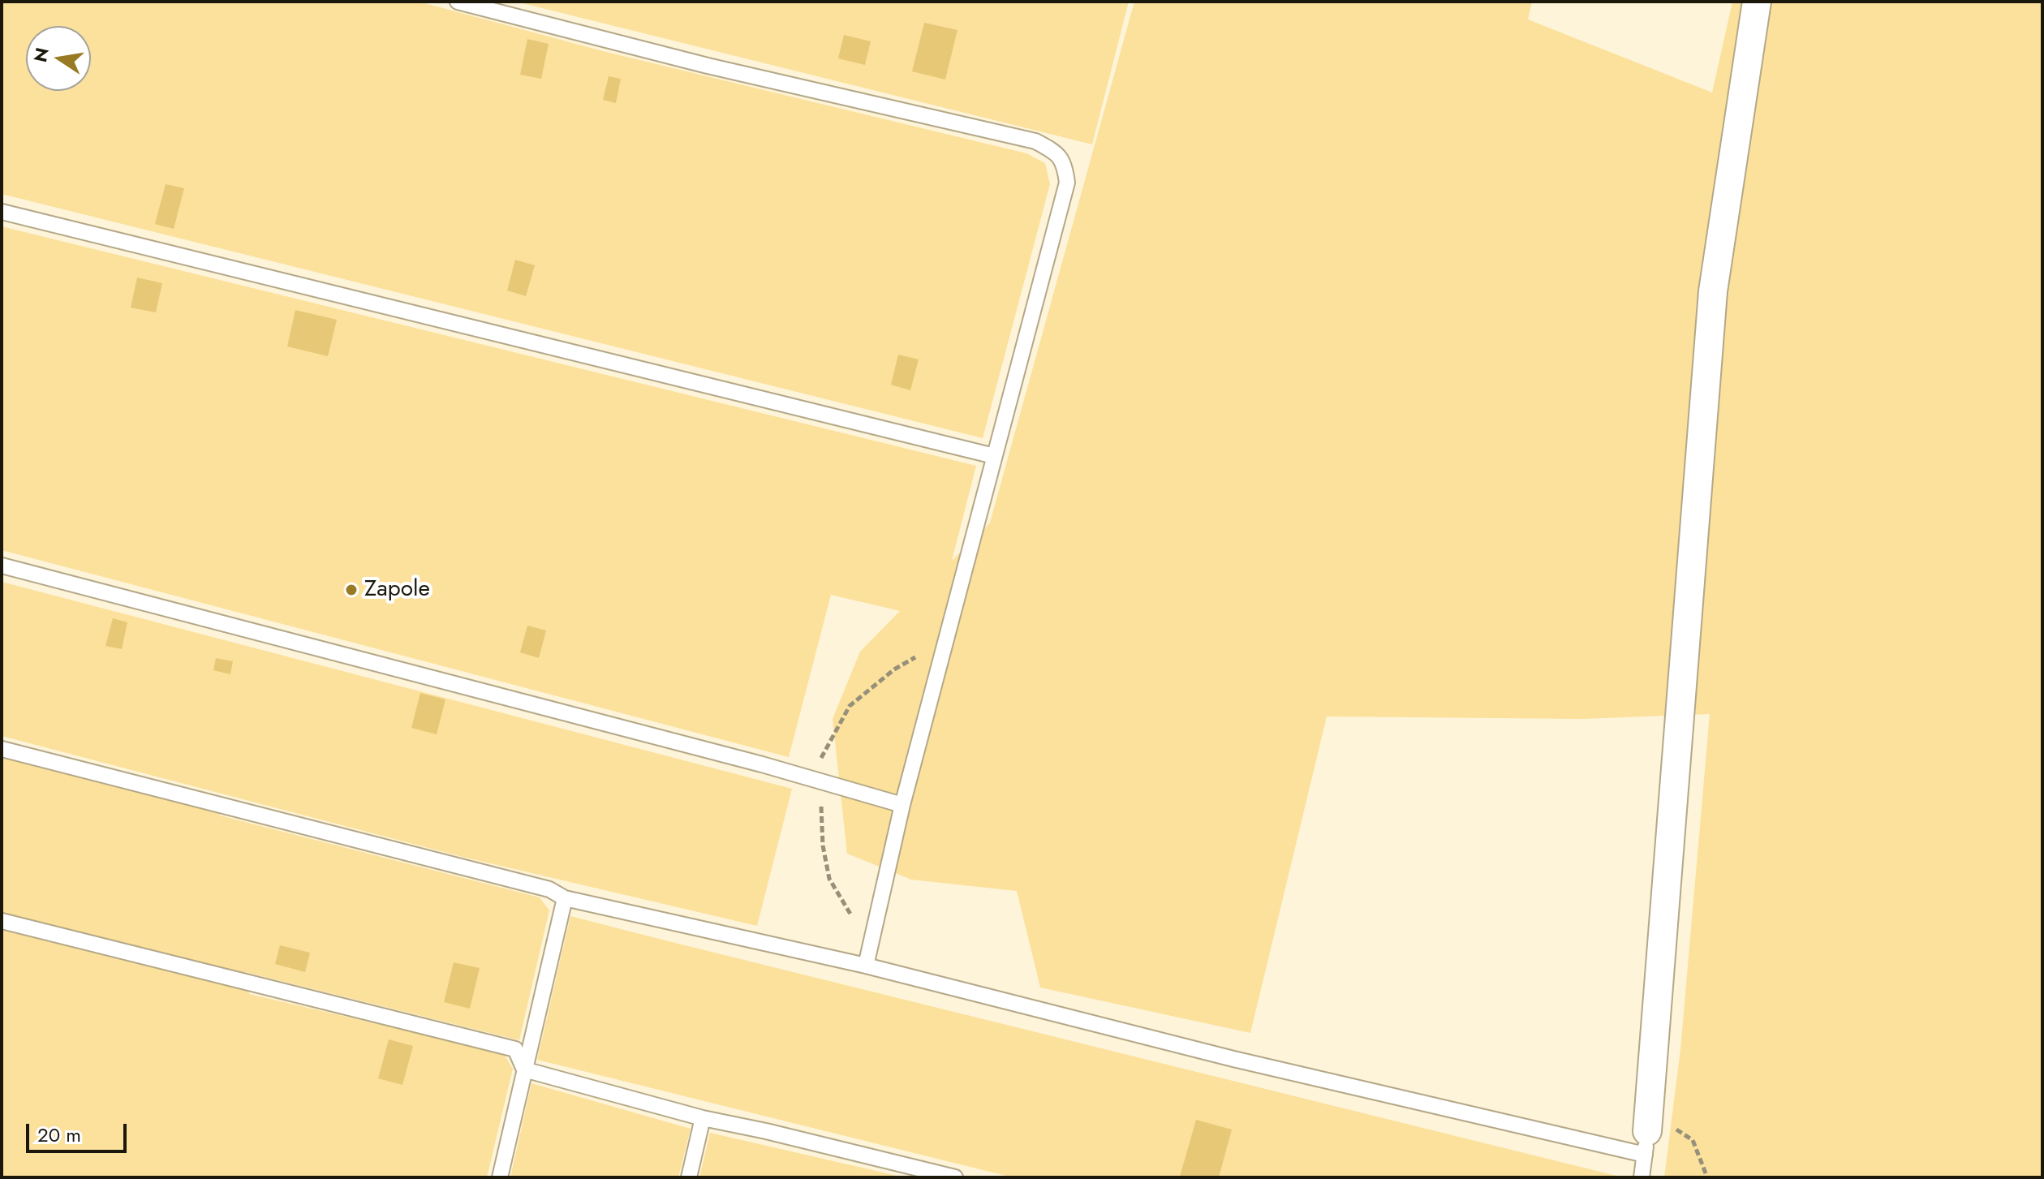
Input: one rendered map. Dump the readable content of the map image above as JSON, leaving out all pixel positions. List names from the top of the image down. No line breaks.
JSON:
{"places":["Zapole"],"scale_bar":"20 m","north":"left"}
